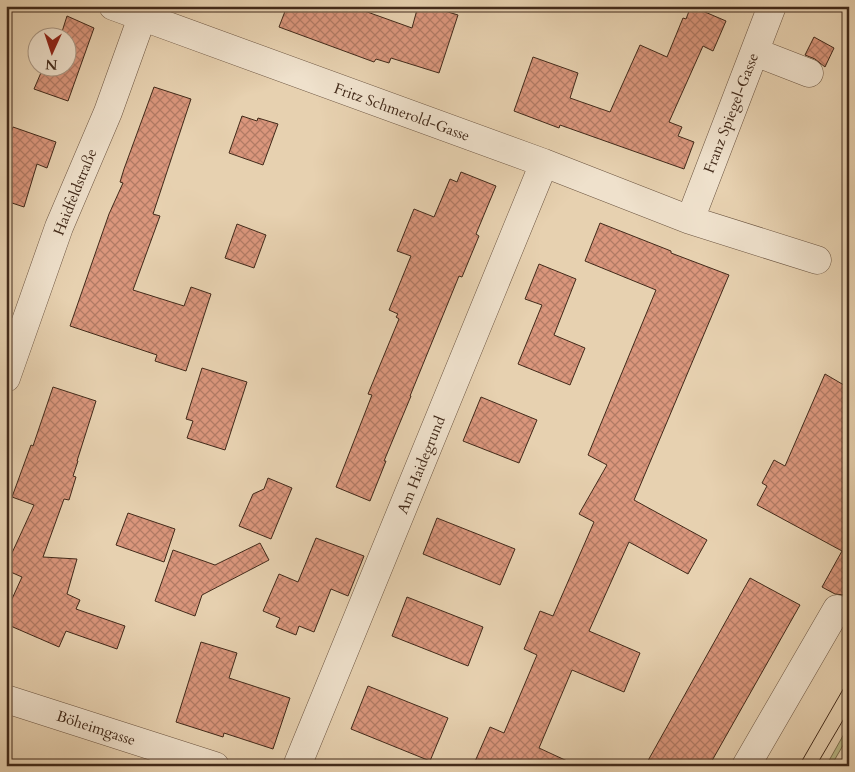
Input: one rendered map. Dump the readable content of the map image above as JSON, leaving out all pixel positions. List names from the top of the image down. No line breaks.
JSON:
{"streets":{"street":["Fritz Schmerold-Gasse","Franz Spiegel-Gasse","Haidfeldstraße","Am Haidegrund","Böheimgasse"]},"crossings":[["Fritz Schmerold-Gasse","Franz Spiegel-Gasse"],["Fritz Schmerold-Gasse","Haidfeldstraße"],["Fritz Schmerold-Gasse","Am Haidegrund"]],"north":"bottom"}
